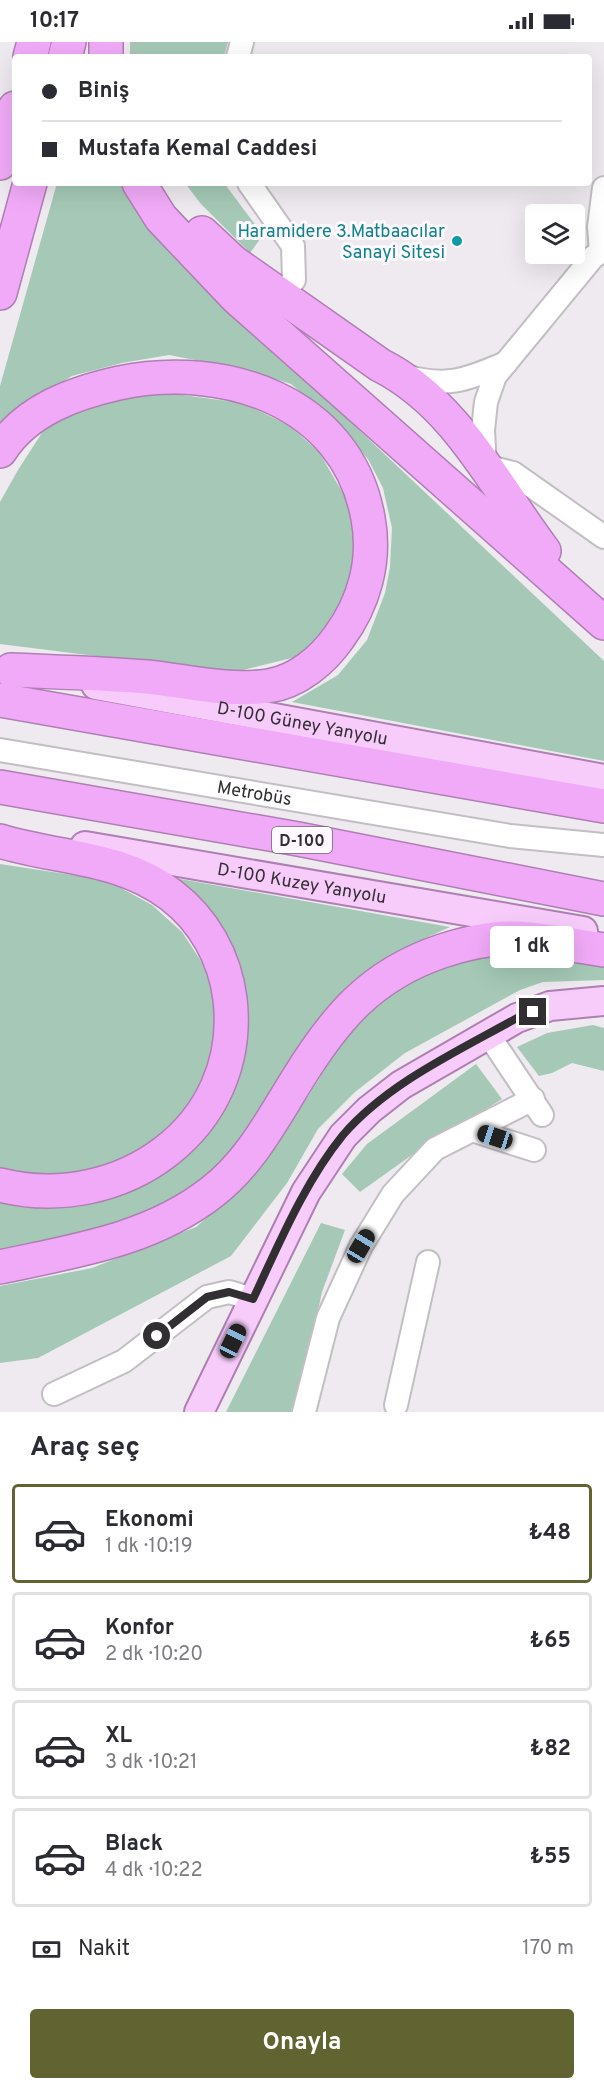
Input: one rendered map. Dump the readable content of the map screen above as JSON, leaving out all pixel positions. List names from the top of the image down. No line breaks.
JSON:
{"streets":{"highway":["D-100"],"main road":["D-100 Güney Yanyolu","D-100 Kuzey Yanyolu"],"street":["Metrobüs"]},"places":["Haramidere 3.Matbaacılar Sanayi Sitesi"],"page":{"status":"10:17","banner":["Biniş","Mustafa Kemal Caddesi"],"bubble":"1 dk","heading":"Araç seç","list":[{"name":"Ekonomi","note":"1 dk · 10:19","value":"₺48"},{"name":"Konfor","note":"2 dk · 10:20","value":"₺65"},{"name":"XL","note":"3 dk · 10:21","value":"₺82"},{"name":"Black","note":"4 dk · 10:22","value":"₺55"}],"pay":["Nakit","170 m"],"buttons":"Onayla"}}
